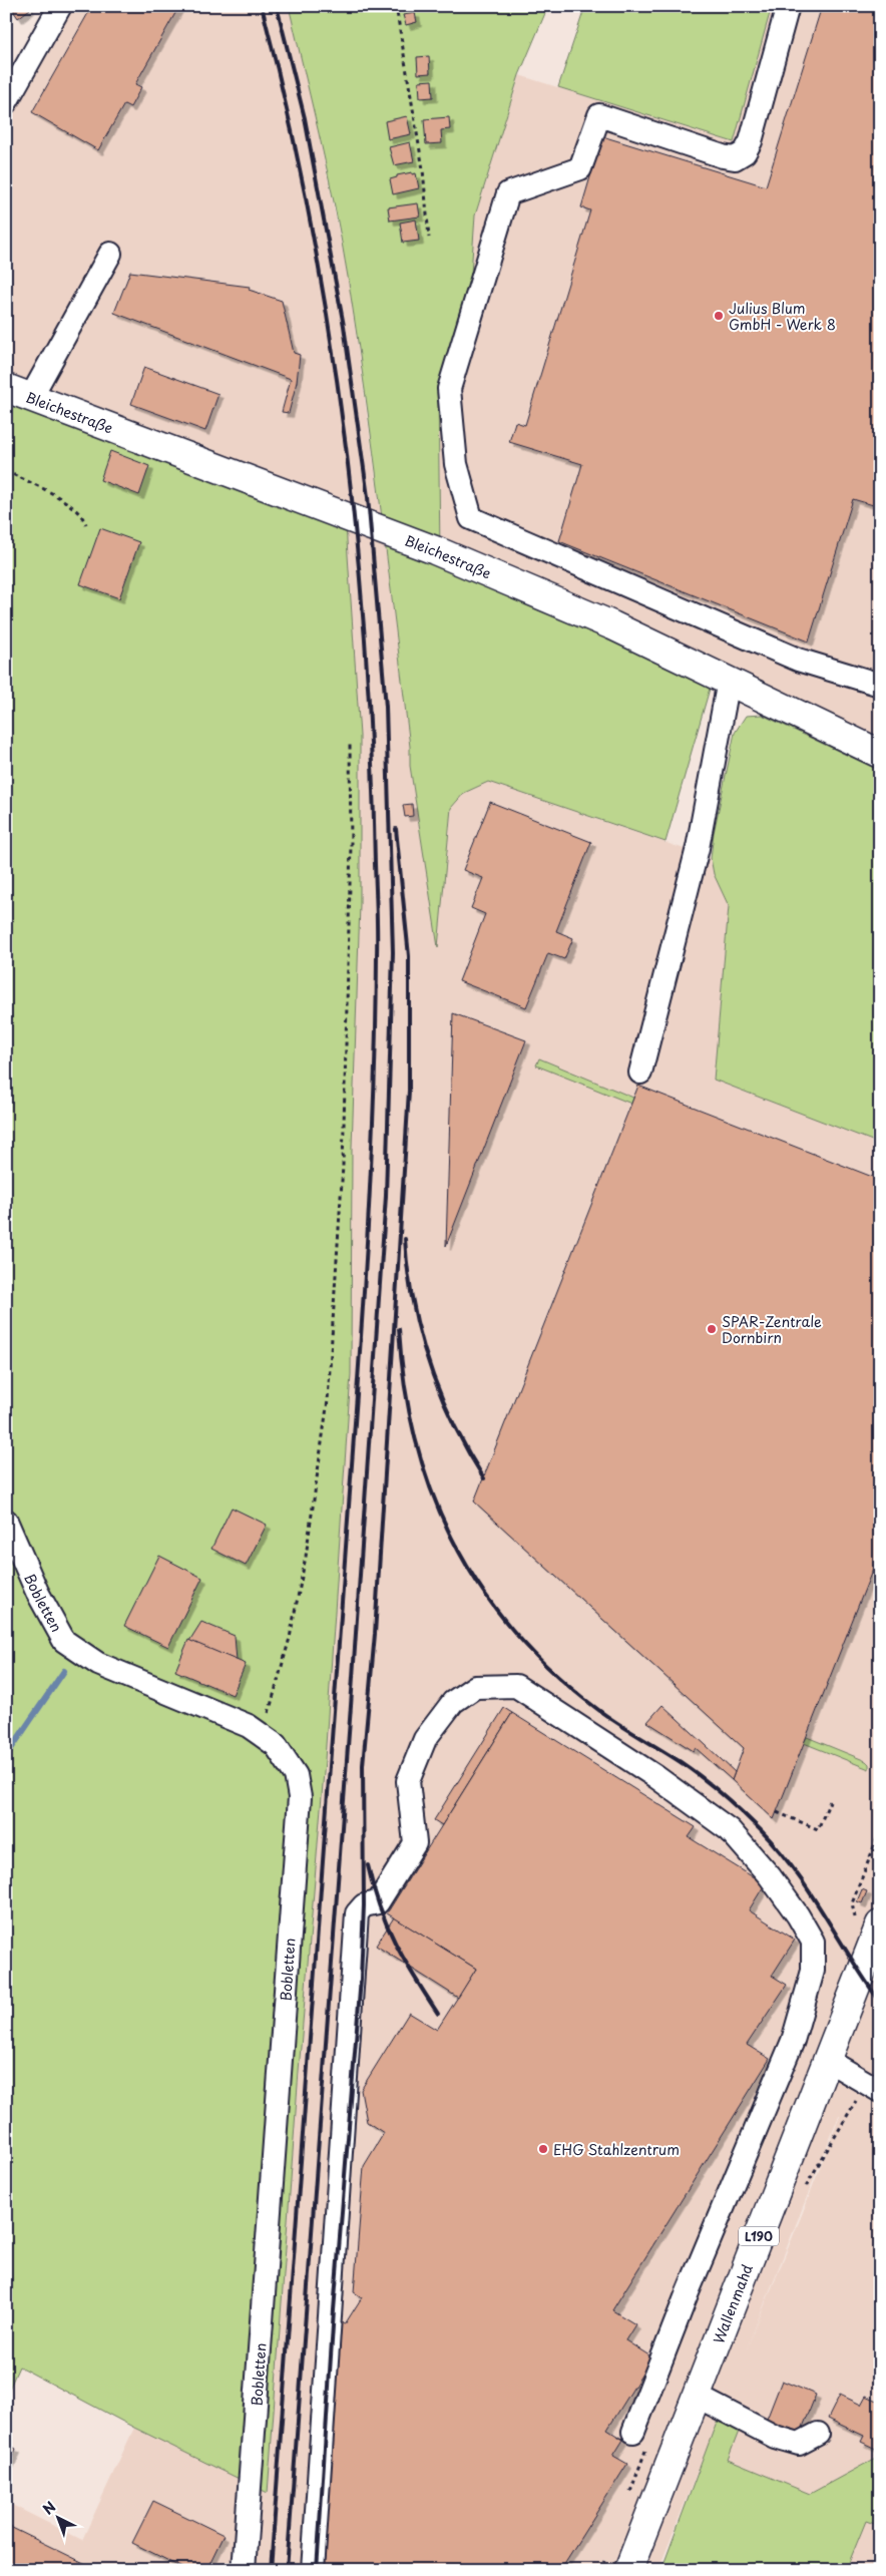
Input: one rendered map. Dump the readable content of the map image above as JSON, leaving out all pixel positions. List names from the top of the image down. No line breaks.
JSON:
{"streets":{"main road":["Bleichestraße","L190","Wallenmahd"],"street":["Bobletten"]},"places":["Julius Blum GmbH - Werk 8","SPAR-Zentrale Dornbirn","EHG Stahlzentrum"],"north":"top left"}
